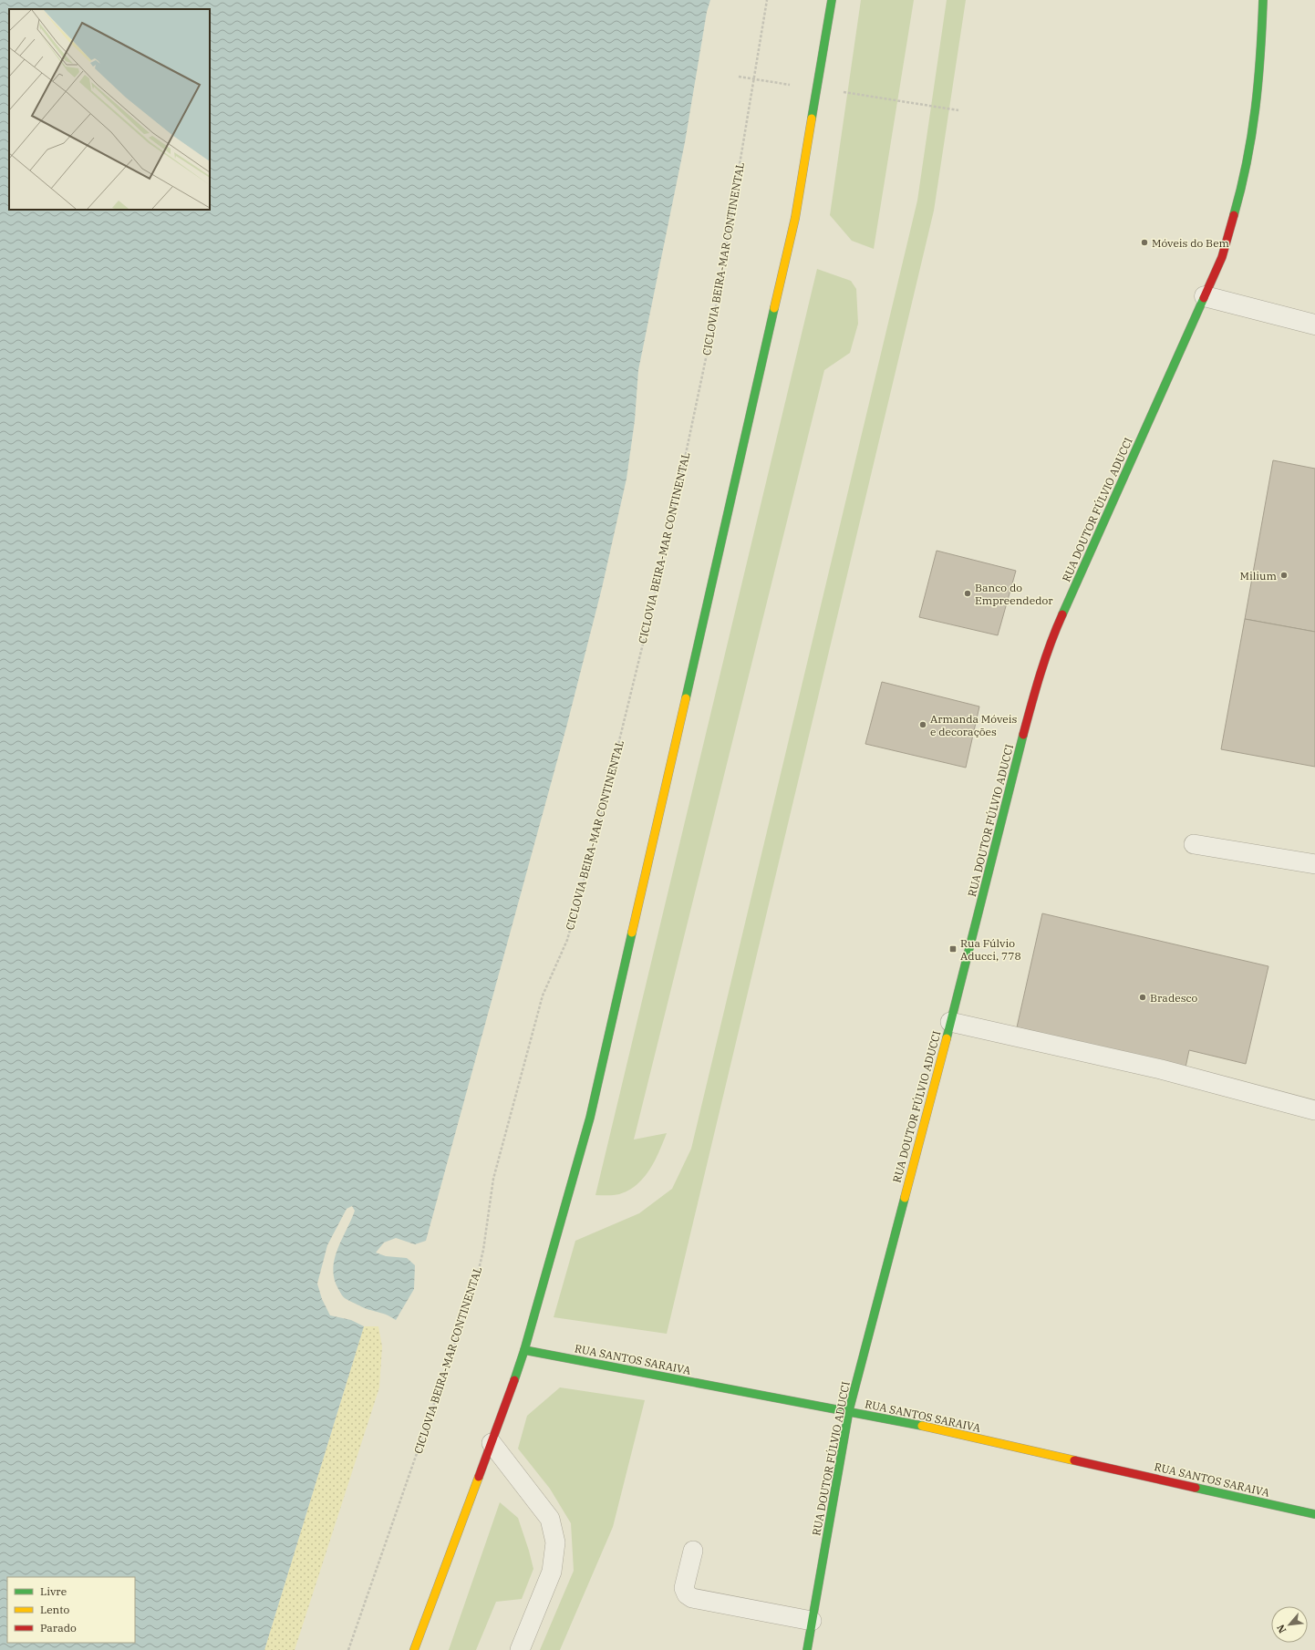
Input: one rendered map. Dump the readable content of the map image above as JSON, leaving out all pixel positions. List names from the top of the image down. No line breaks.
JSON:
{"streets":{"main road":["RUA DOUTOR FÚLVIO ADUCCI","RUA SANTOS SARAIVA"],"path":["CICLOVIA BEIRA-MAR CONTINENTAL"]},"crossings":[["RUA DOUTOR FÚLVIO ADUCCI","RUA SANTOS SARAIVA"]],"places":{"other":["Móveis do Bem","Milium","Banco do Empreendedor","Armanda Móveis e decorações","Bradesco"],"transit":["Rua Fúlvio Aducci, 778"]},"legend":["Livre","Lento","Parado"],"north":"bottom left"}
